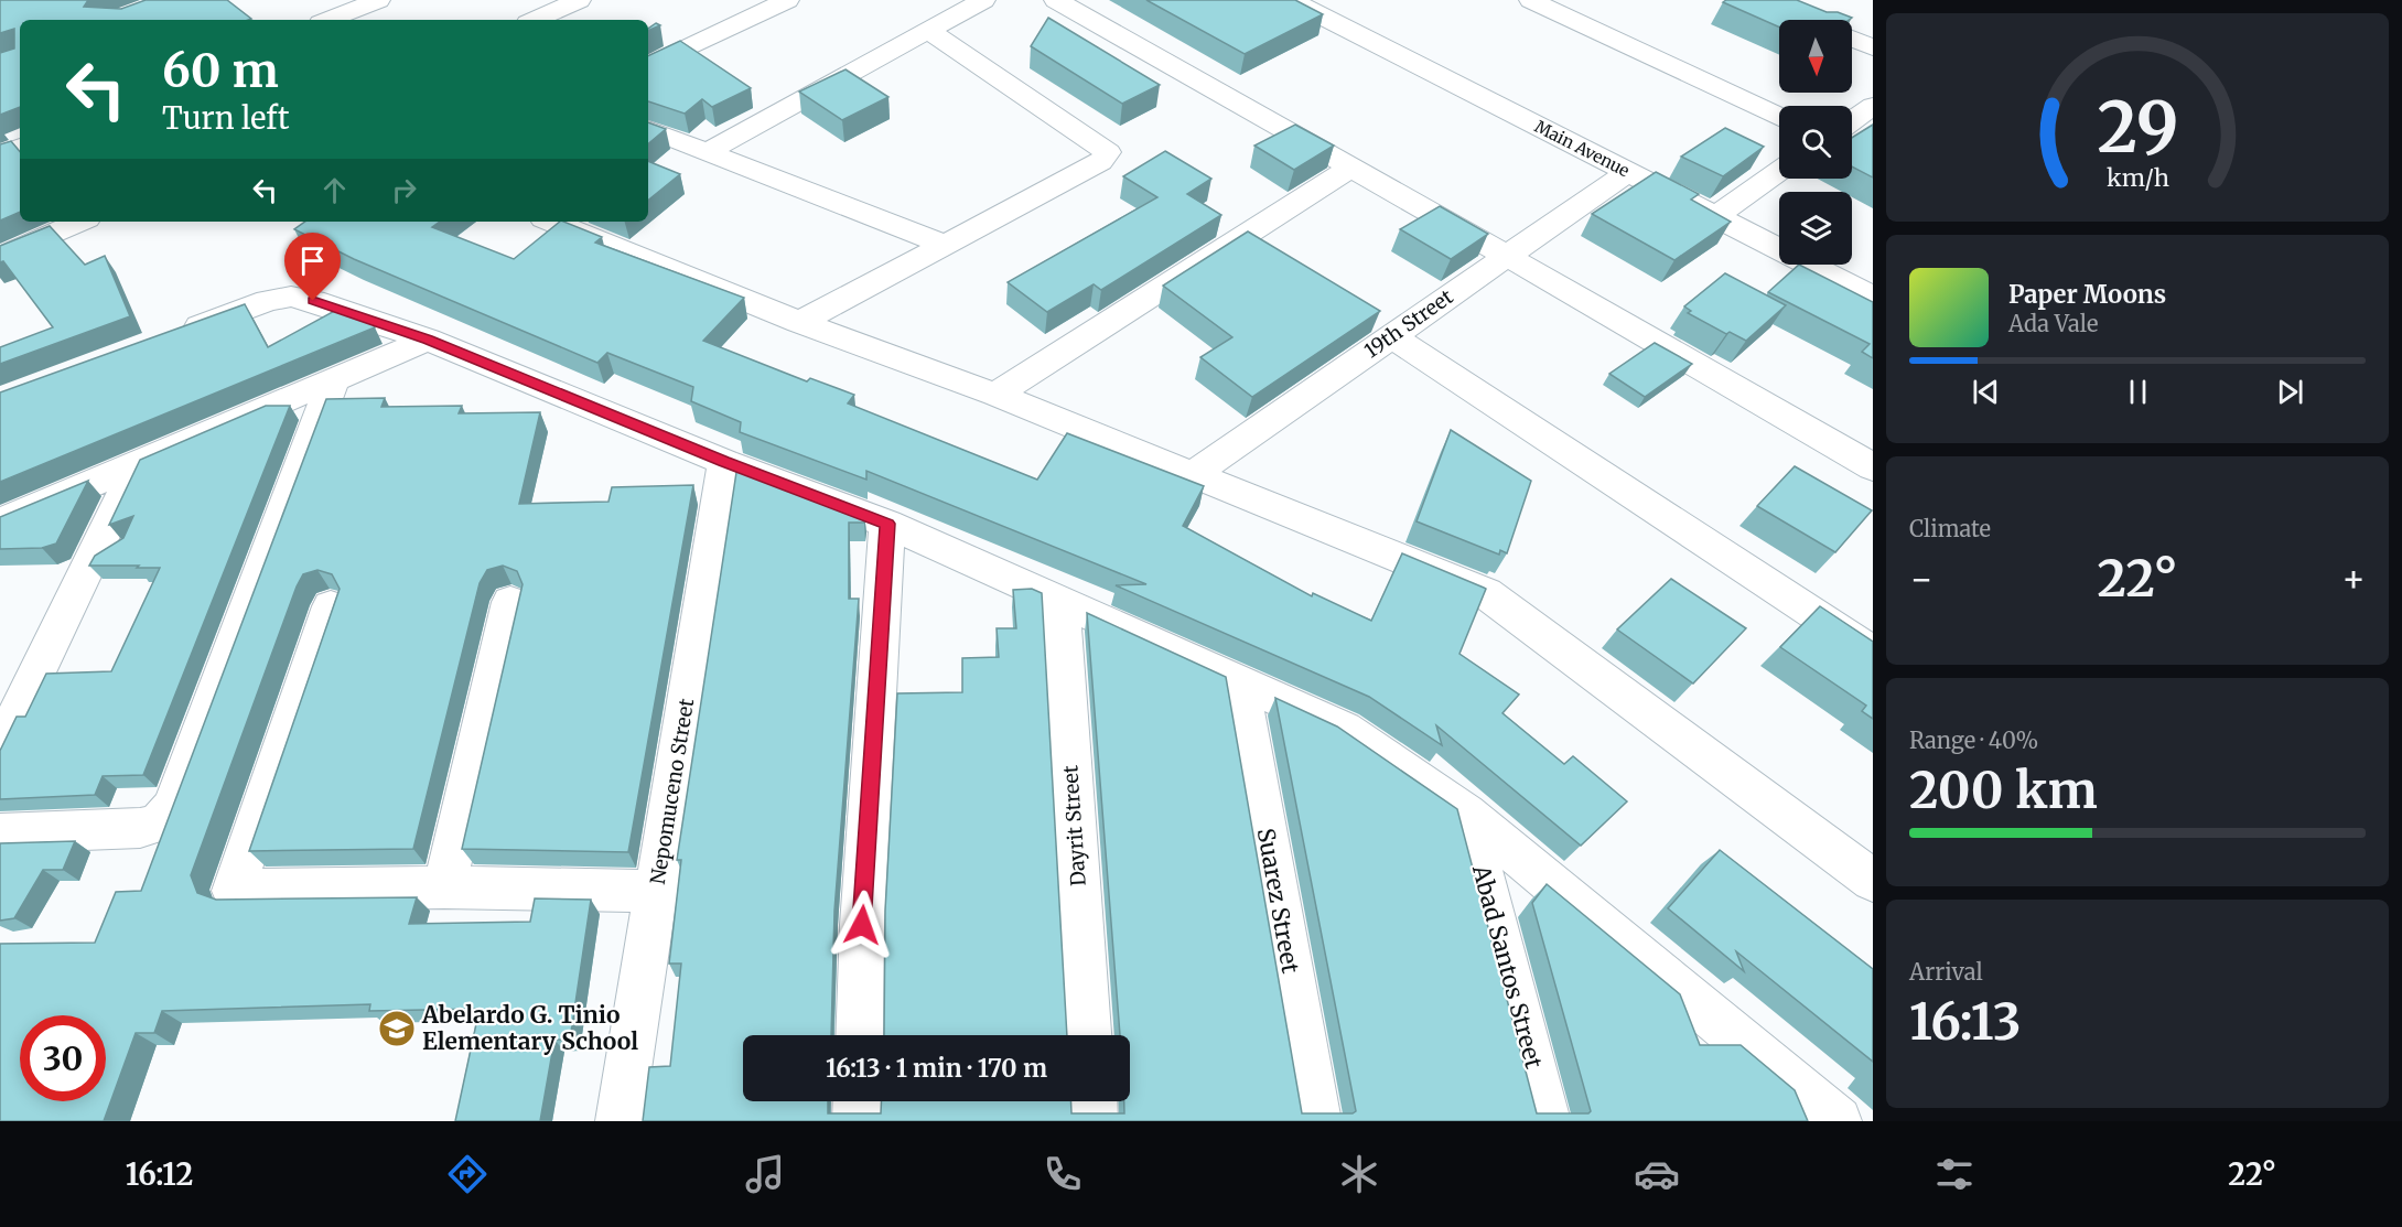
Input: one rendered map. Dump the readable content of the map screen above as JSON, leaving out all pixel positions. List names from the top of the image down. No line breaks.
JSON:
{"streets":{"street":["Main Avenue","19th Street","Nepomuceno Street","Dayrit Street","Suarez Street","Abad Santos Street"]},"crossings":[["Main Avenue","19th Street"]],"places":{"school or university":["Abelardo G. Tinio Elementary School"]},"north":"bottom","page":{"turn":["60 m","Turn left"],"song":["Paper Moons","Ada Vale"],"tile":["Climate",["Range · 40%","200 km"],["Arrival","16:13"]],"heat":["−","22°","+"],"limit":"30","trip":"16:13 · 1 min · 170 m","tabs":["16:12","22°"],"gauge":["29","km/h"]}}
